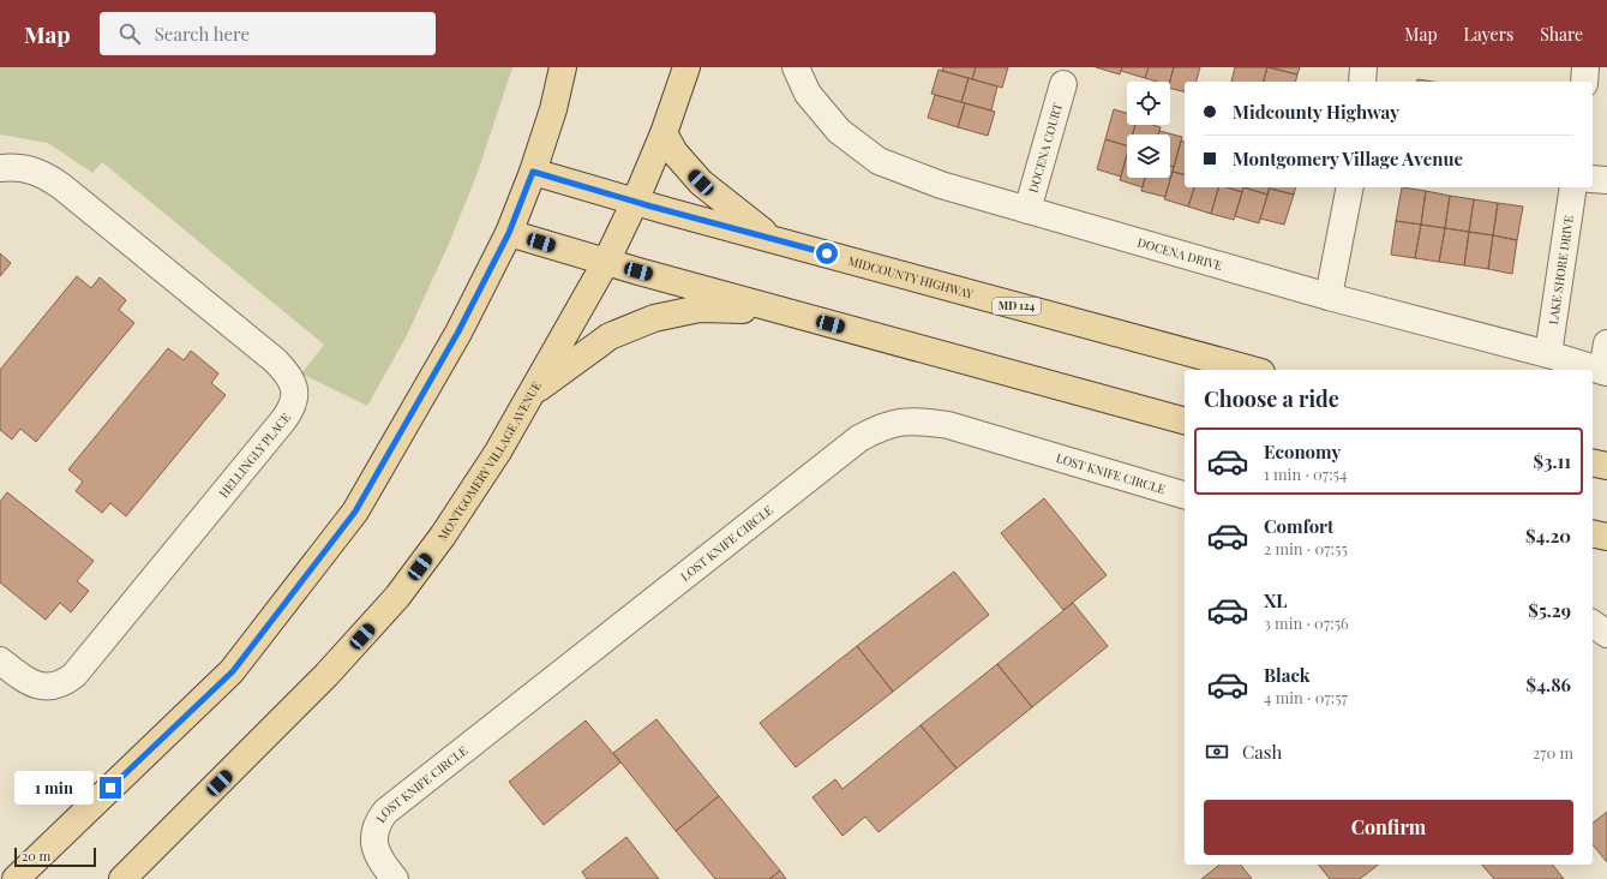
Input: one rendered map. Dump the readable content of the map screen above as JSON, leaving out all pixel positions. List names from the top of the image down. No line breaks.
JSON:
{"streets":{"main road":["MIDCOUNTY HIGHWAY","MD 124","MONTGOMERY VILLAGE AVENUE"],"street":["DOCENA COURT","DOCENA DRIVE","LAKE SHORE DRIVE","HELLINGLY PLACE","LOST KNIFE CIRCLE"]},"crossings":[["DOCENA COURT","DOCENA DRIVE"],["DOCENA DRIVE","LAKE SHORE DRIVE"],["MIDCOUNTY HIGHWAY","MONTGOMERY VILLAGE AVENUE"]],"scale_bar":"20 m","page":{"header":"Map","search":"Search here","nav":["Map","Layers","Share"],"banner":["Midcounty Highway","Montgomery Village Avenue"],"heading":"Choose a ride","list":[{"name":"Economy","note":"1 min · 07:54","value":"$3.11"},{"name":"Comfort","note":"2 min · 07:55","value":"$4.20"},{"name":"XL","note":"3 min · 07:56","value":"$5.29"},{"name":"Black","note":"4 min · 07:57","value":"$4.86"}],"pay":["Cash","270 m"],"bubble":"1 min","buttons":"Confirm","scale":"20 m"}}
